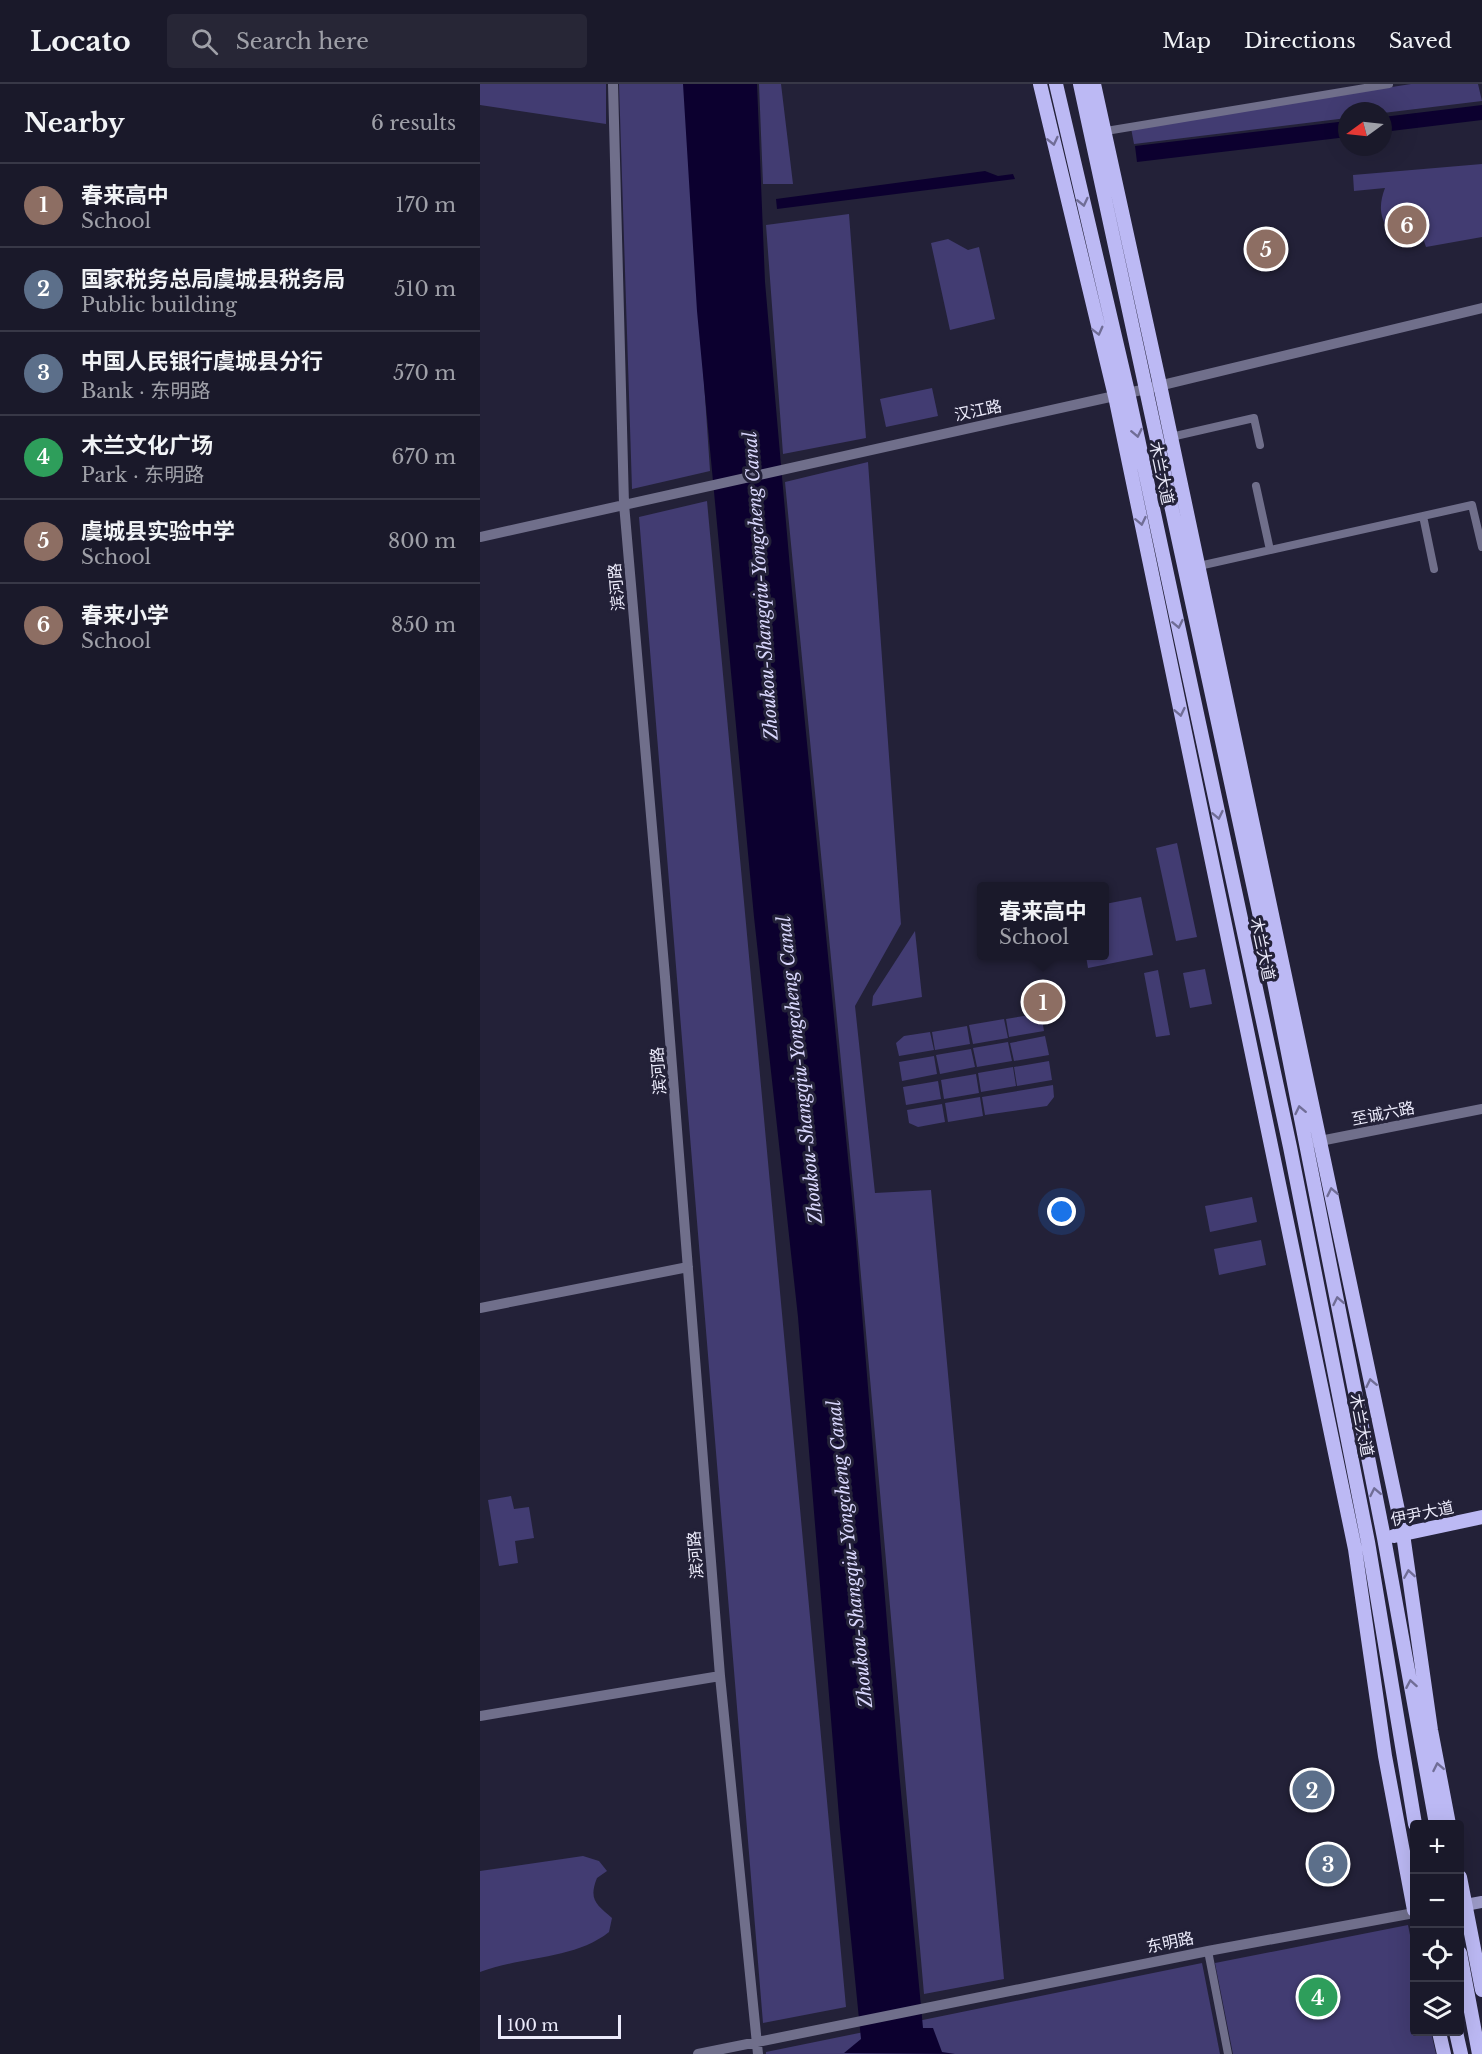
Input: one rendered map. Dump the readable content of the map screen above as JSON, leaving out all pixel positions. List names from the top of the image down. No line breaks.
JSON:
{"streets":{"main road":["木兰大道","伊尹大道"],"street":["汉江路","滨河路","至诚六路","东明路"]},"crossings":[["汉江路","木兰大道"],["汉江路","滨河路"],["木兰大道","至诚六路"],["木兰大道","伊尹大道"],["滨河路","东明路"]],"water":["Zhoukou-Shangqiu-Yongcheng Canal"],"scale_bar":"100 m","north":"left","page":{"header":"Locato","search":"Search here","nav":["Map","Directions","Saved"],"heading":["Nearby","6 results"],"list":[{"mark":"1","name":"春来高中","note":"School","value":"170 m"},{"mark":"2","name":"国家税务总局虞城县税务局","note":"Public building","value":"510 m"},{"mark":"3","name":"中国人民银行虞城县分行","note":"Bank · 东明路","value":"570 m"},{"mark":"4","name":"木兰文化广场","note":"Park · 东明路","value":"670 m"},{"mark":"5","name":"虞城县实验中学","note":"School","value":"800 m"},{"mark":"6","name":"春来小学","note":"School","value":"850 m"}],"pins":["6","5","1","2","3","4"],"popup":["春来高中","School"],"map_buttons":["+","−"],"scale":"100 m"}}
